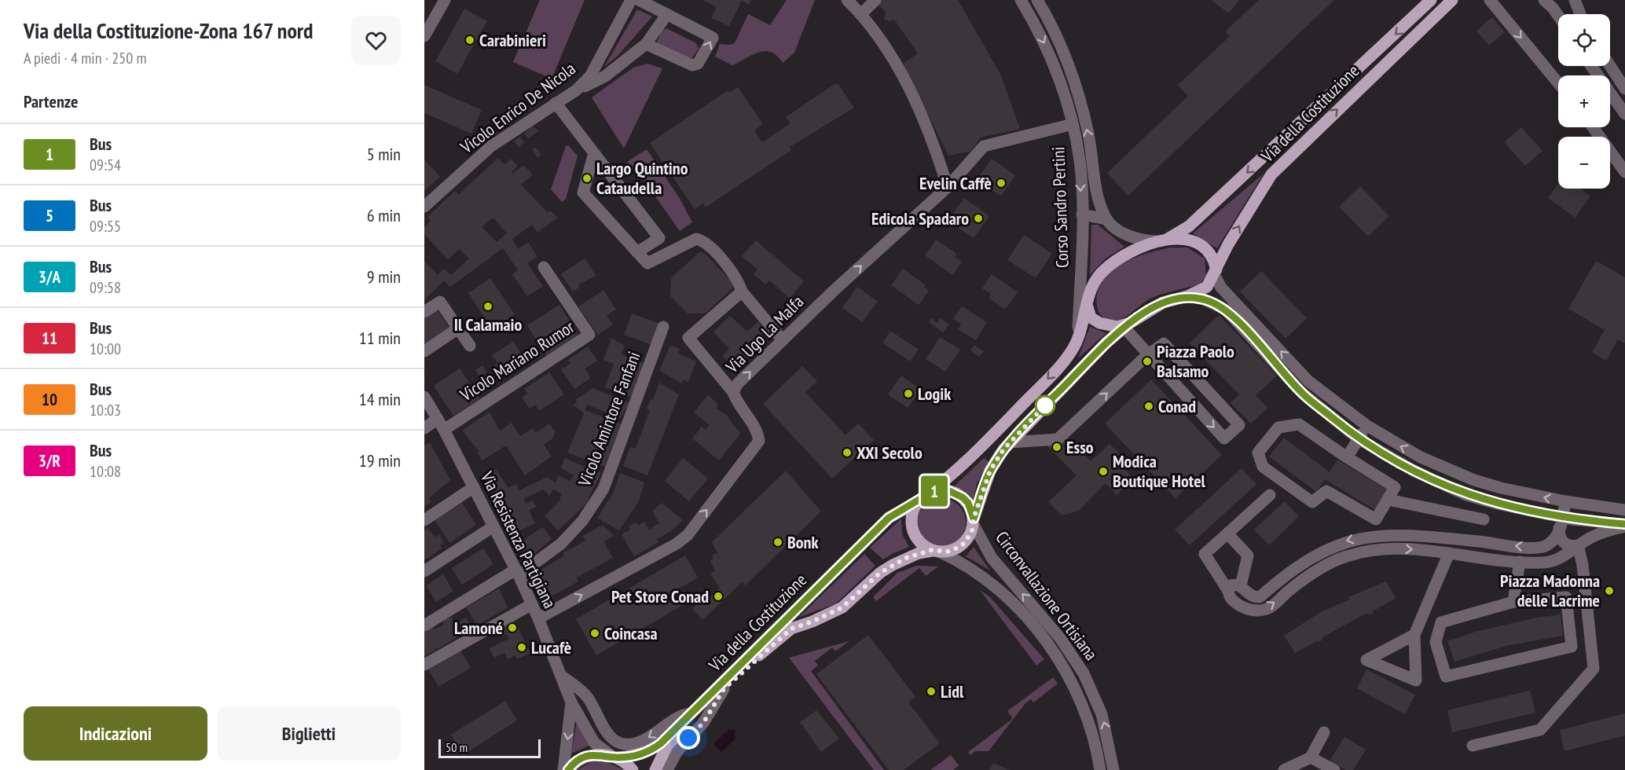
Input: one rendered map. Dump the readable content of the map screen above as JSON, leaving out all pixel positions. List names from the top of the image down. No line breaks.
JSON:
{"streets":{"main road":["Via della Costituzione"],"street":["Vicolo Enrico De Nicola","Corso Sandro Pertini","Via Ugo La Malfa","Vicolo Mariano Rumor","Vicolo Amintore Fanfani","Via Resistenza Partigiana","Circonvallazione Ortisiana"]},"crossings":[["Via della Costituzione","Corso Sandro Pertini"],["Via della Costituzione","Circonvallazione Ortisiana"],["Corso Sandro Pertini","Via Ugo La Malfa"],["Via Ugo La Malfa","Via Resistenza Partigiana"],["Vicolo Mariano Rumor","Via Resistenza Partigiana"],["Vicolo Amintore Fanfani","Via Resistenza Partigiana"]],"one_way":["Via Ugo La Malfa"],"places":["Carabinieri","Largo Quintino Cataudella","Evelin Caffè","Edicola Spadaro","Il Calamaio","Piazza Paolo Balsamo","Logik","Conad","Esso","XXI Secolo","Modica Boutique Hotel","Bonk","Piazza Madonna delle Lacrime","Pet Store Conad","Lamoné","Coincasa","Lucafè","Lidl"],"lines":["bus line 1"],"scale_bar":"50 m","page":{"heading":[["Via della Costituzione-Zona 167 nord","A piedi · 4 min · 250 m"],"Partenze"],"on_map":"1","map_buttons":["+","−"],"list":[{"mark":"1","name":"Bus","note":"09:54","value":"5 min"},{"mark":"5","name":"Bus","note":"09:55","value":"6 min"},{"mark":"3/A","name":"Bus","note":"09:58","value":"9 min"},{"mark":"11","name":"Bus","note":"10:00","value":"11 min"},{"mark":"10","name":"Bus","note":"10:03","value":"14 min"},{"mark":"3/R","name":"Bus","note":"10:08","value":"19 min"}],"buttons":["Indicazioni","Biglietti"],"scale":"50 m"}}
